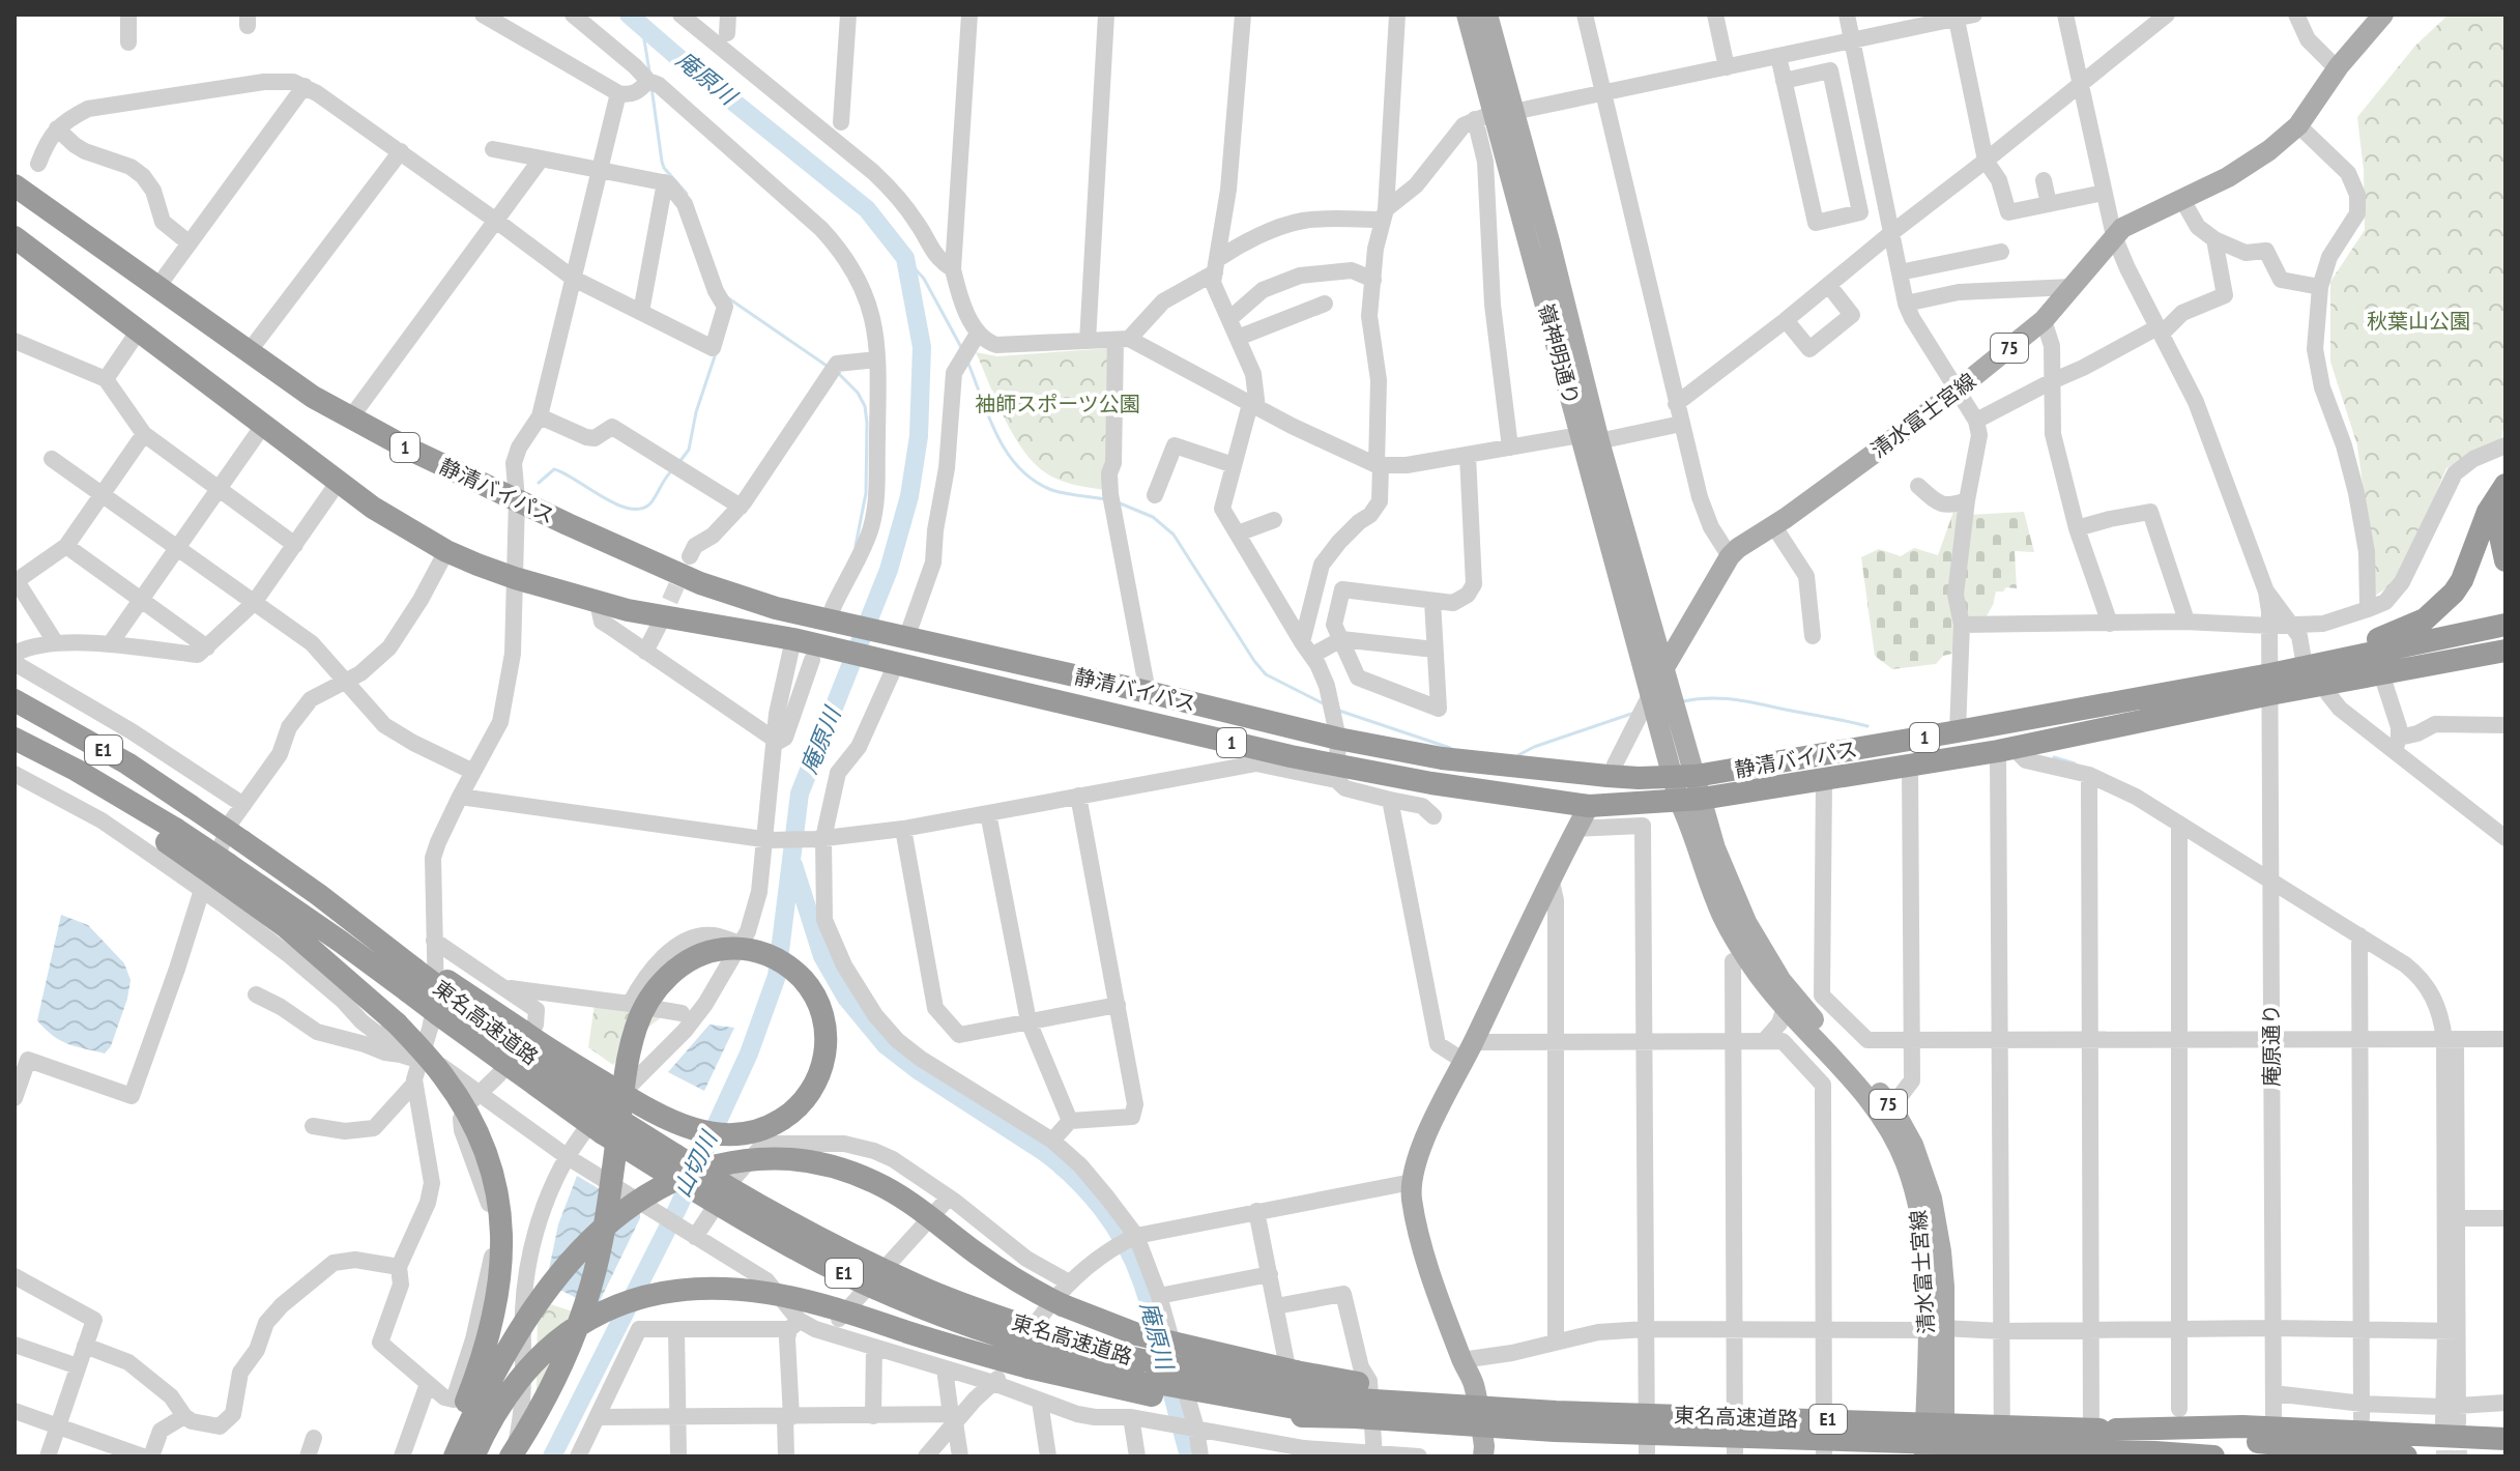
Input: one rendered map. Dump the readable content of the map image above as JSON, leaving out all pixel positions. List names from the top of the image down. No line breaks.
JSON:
{"streets":{"highway":["1","静清バイパス","E1","東名高速道路"],"main road":["75","嶺神明通り","清水富士宮線"],"street":["庵原通り"]},"crossings":[["嶺神明通り","清水富士宮線"],["清水富士宮線","静清バイパス"],["静清バイパス","庵原通り"]],"water":["庵原川","山切川"],"parks":["秋葉山公園","袖師スポーツ公園"]}
